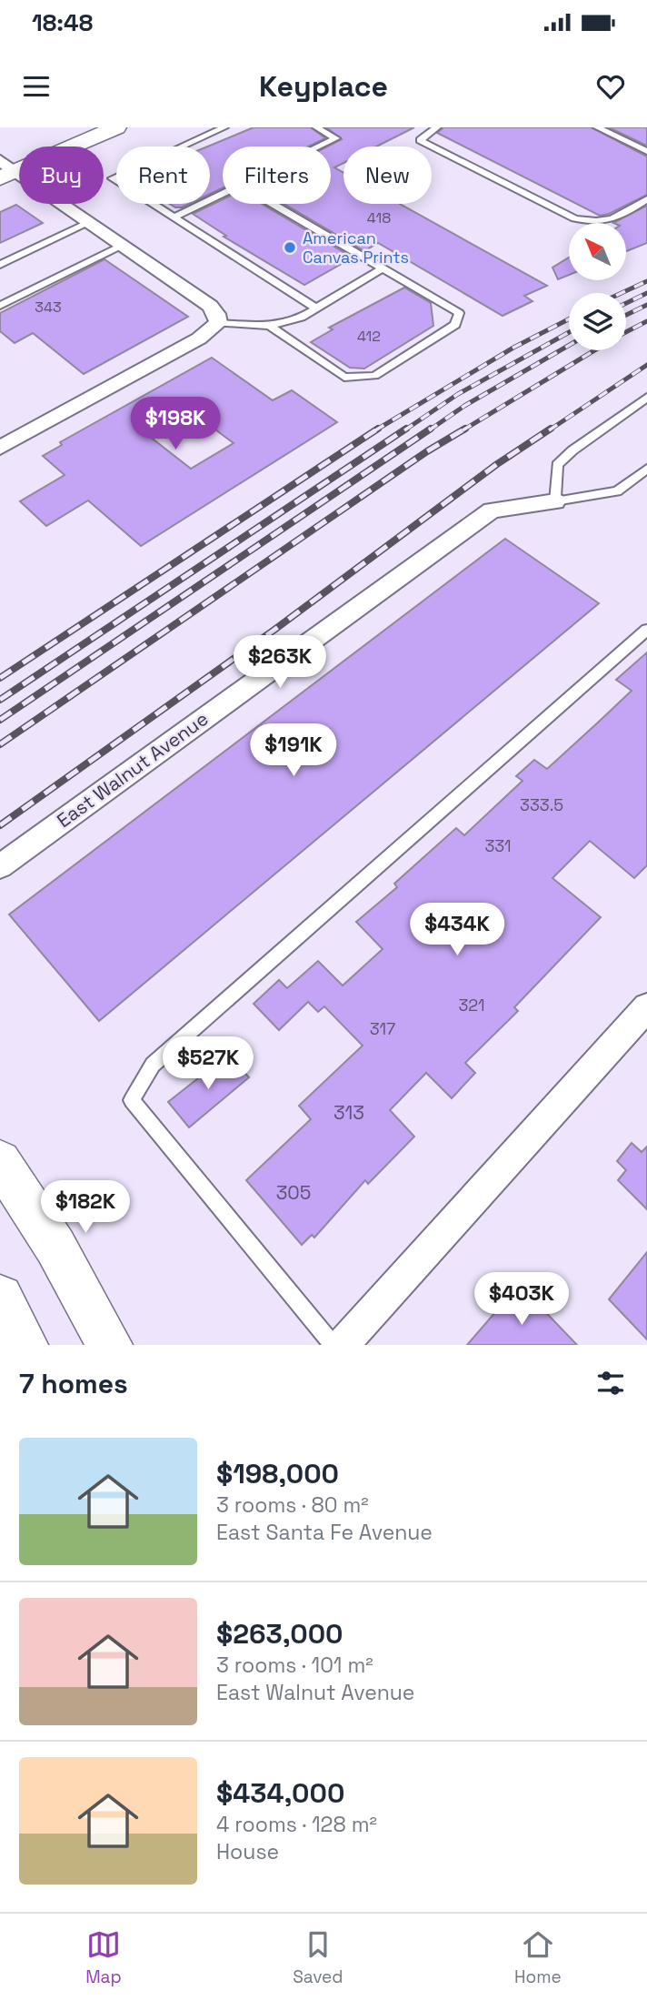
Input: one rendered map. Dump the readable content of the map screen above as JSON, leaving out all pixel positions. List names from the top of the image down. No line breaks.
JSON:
{"streets":{"street":["East Walnut Avenue"]},"places":["American Canvas Prints"],"house_numbers":["418","343","412","333.5","331","321","317","313","305"],"north":"top left","page":{"status":"18:48","header":"Keyplace","chip":["Buy","Rent","Filters","New"],"price":["$198K","$263K","$191K","$434K","$527K","$182K","$403K"],"heading":"7 homes","list":[{"name":"$198,000","note":"3 rooms · 80 m² · East Santa Fe Avenue"},{"name":"$263,000","note":"3 rooms · 101 m² · East Walnut Avenue"},{"name":"$434,000","note":"4 rooms · 128 m² · House"}],"tabs":["Map","Saved","Home"]}}
